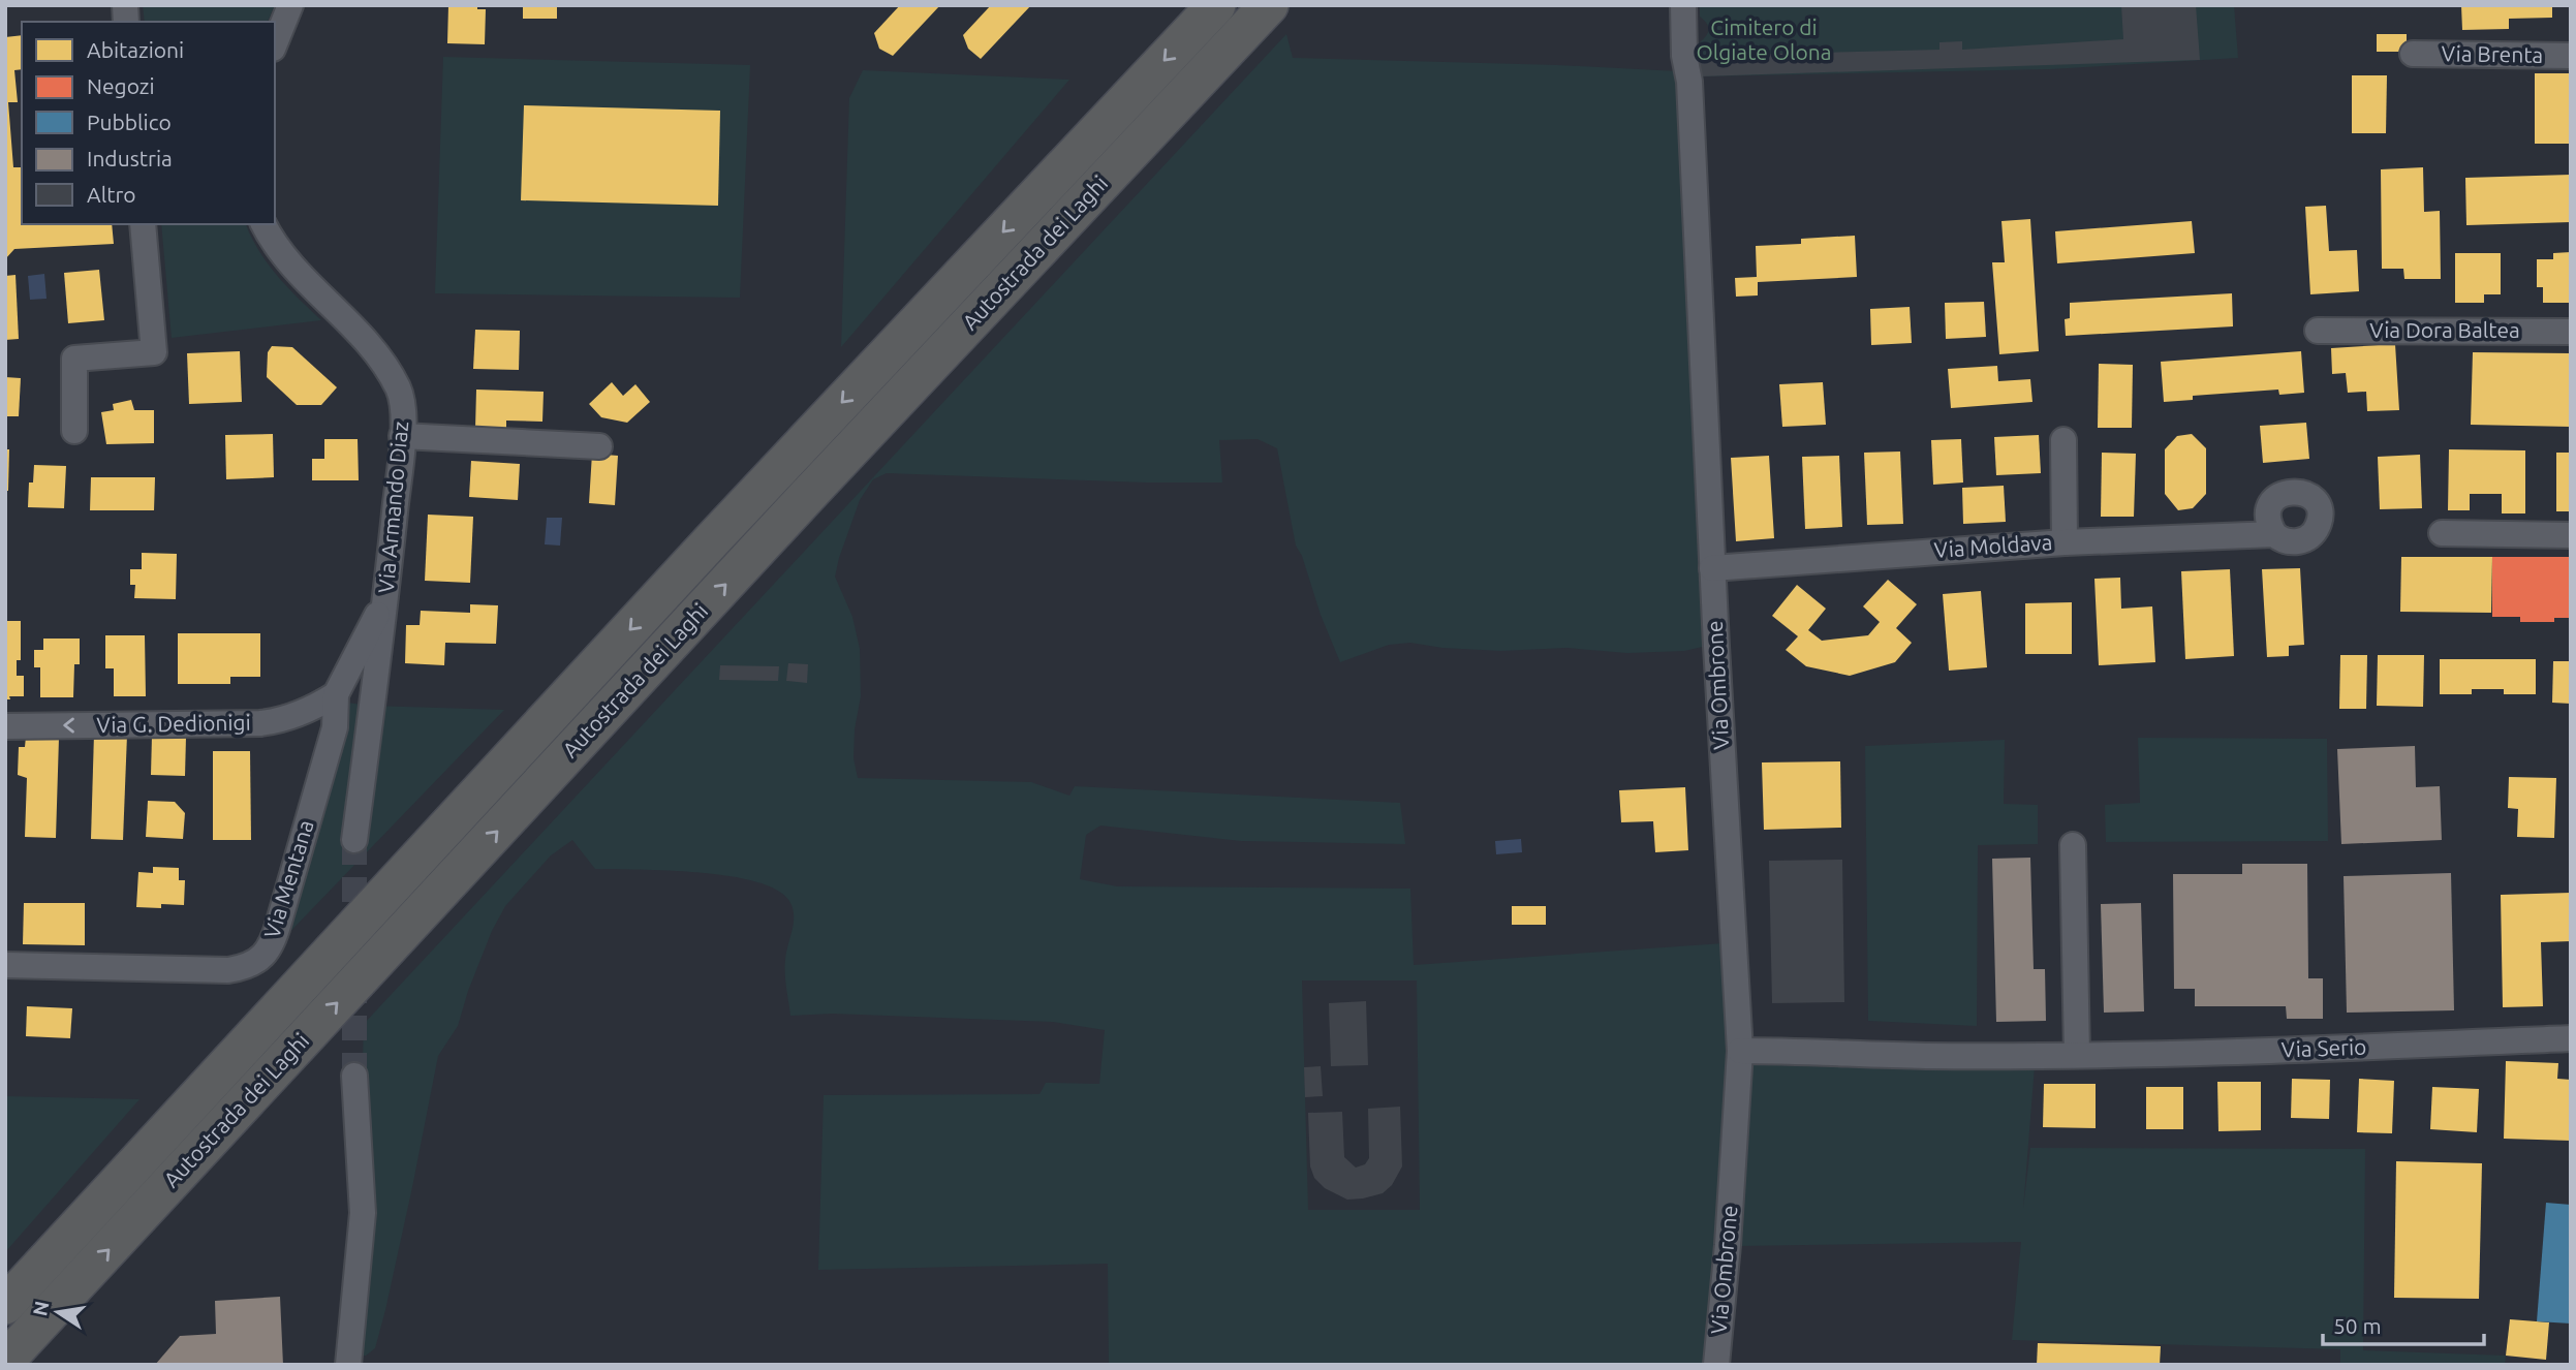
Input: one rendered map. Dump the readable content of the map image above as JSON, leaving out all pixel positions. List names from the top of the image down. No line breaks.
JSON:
{"streets":{"highway":["Autostrada dei Laghi"],"street":["Via Brenta","Via Dora Baltea","Via Armando Diaz","Via Moldava","Via Ombrone","Via G. Dedionigi","Via Mentana","Via Serio"]},"crossings":[["Via Armando Diaz","Via Mentana"],["Via Moldava","Via Ombrone"],["Via Ombrone","Via Serio"],["Via G. Dedionigi","Via Mentana"]],"one_way":["Via G. Dedionigi"],"parks":["Cimitero di Olgiate Olona"],"legend":["Abitazioni","Negozi","Pubblico","Industria","Altro"],"scale_bar":"50 m","north":"left"}
